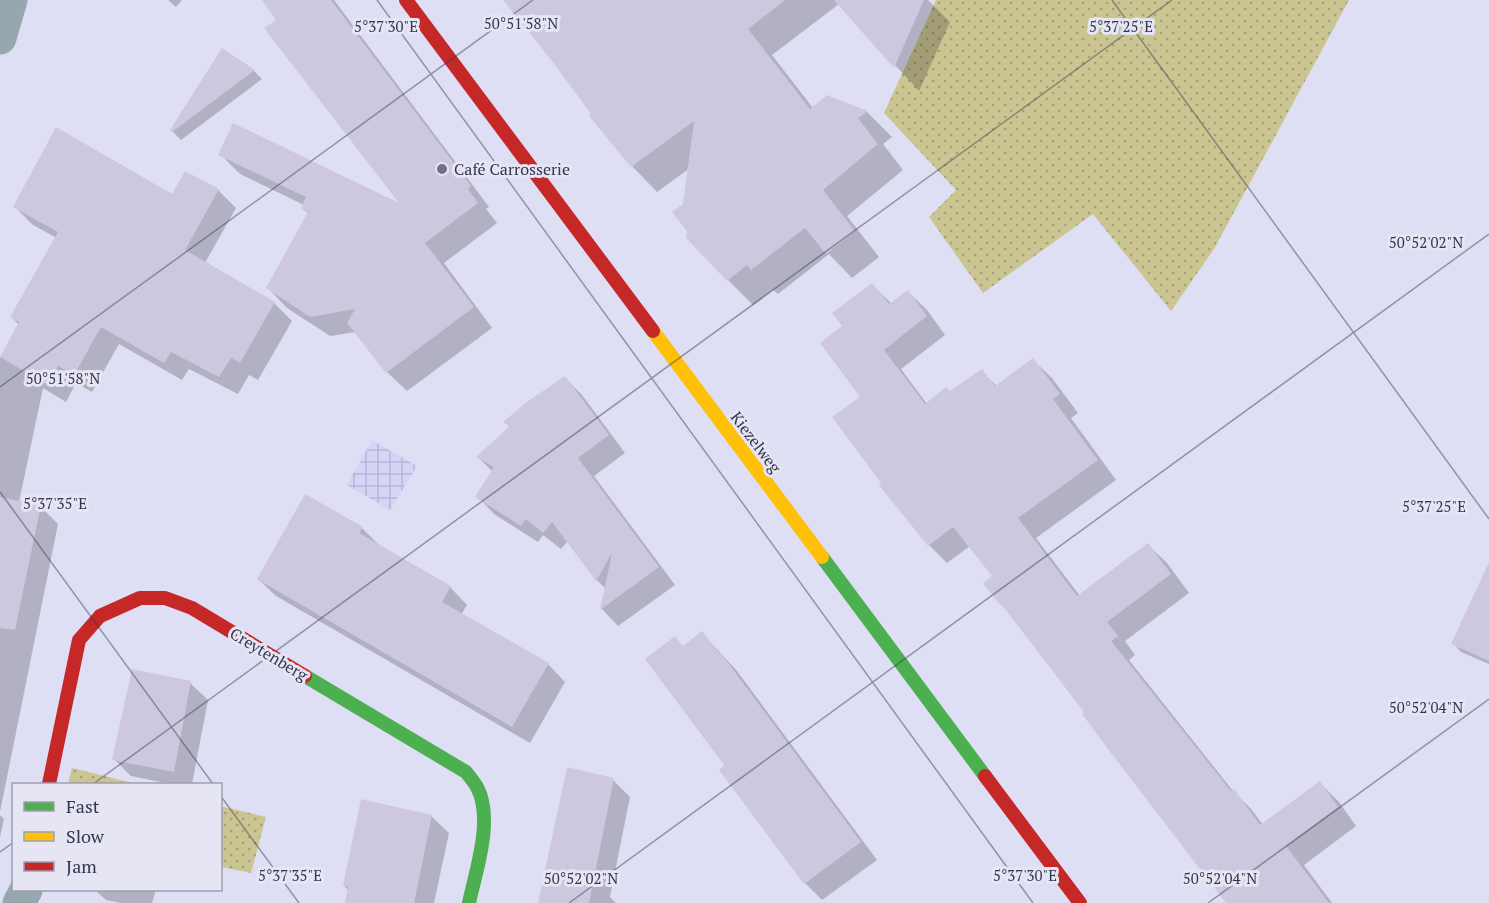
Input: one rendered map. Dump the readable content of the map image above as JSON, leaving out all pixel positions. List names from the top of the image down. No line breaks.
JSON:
{"streets":{"main road":["Kiezelweg","Creytenberg"]},"places":["Café Carrosserie"],"legend":["Fast","Slow","Jam"],"coordinates":["50°51'58\"N","5°37'30\"E","5°37'25\"E","50°52'02\"N","5°37'35\"E","50°52'04\"N"]}
